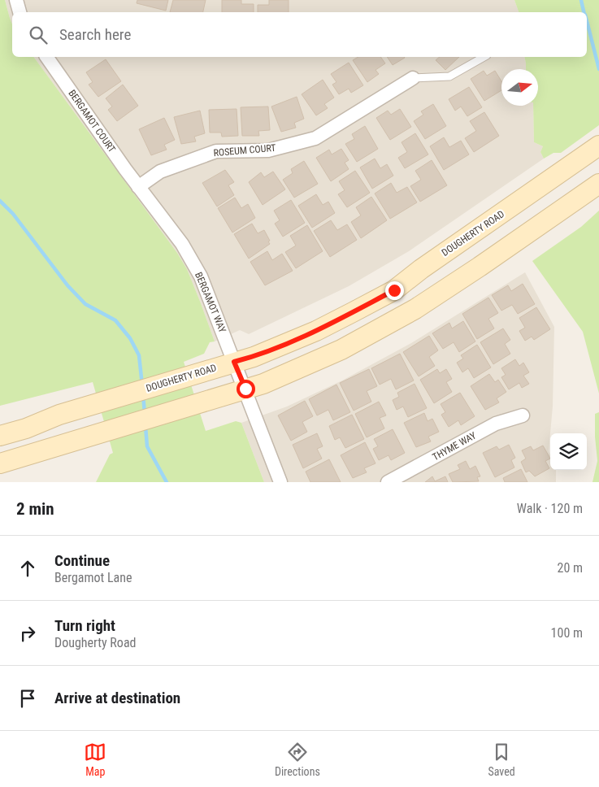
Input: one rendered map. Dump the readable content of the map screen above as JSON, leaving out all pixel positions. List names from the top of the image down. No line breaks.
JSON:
{"streets":{"main road":["DOUGHERTY ROAD"],"street":["BERGAMOT COURT","ROSEUM COURT","BERGAMOT WAY","THYME WAY"]},"crossings":[["BERGAMOT COURT","ROSEUM COURT"],["BERGAMOT COURT","BERGAMOT WAY"],["ROSEUM COURT","BERGAMOT WAY"],["DOUGHERTY ROAD","BERGAMOT WAY"]],"north":"right","page":{"search":"Search here","heading":["2 min","Walk · 120 m"],"list":[["Continue","Bergamot Lane","20 m"],["Turn right","Dougherty Road","100 m"],"Arrive at destination"],"nav":["Map","Directions","Saved"]}}
